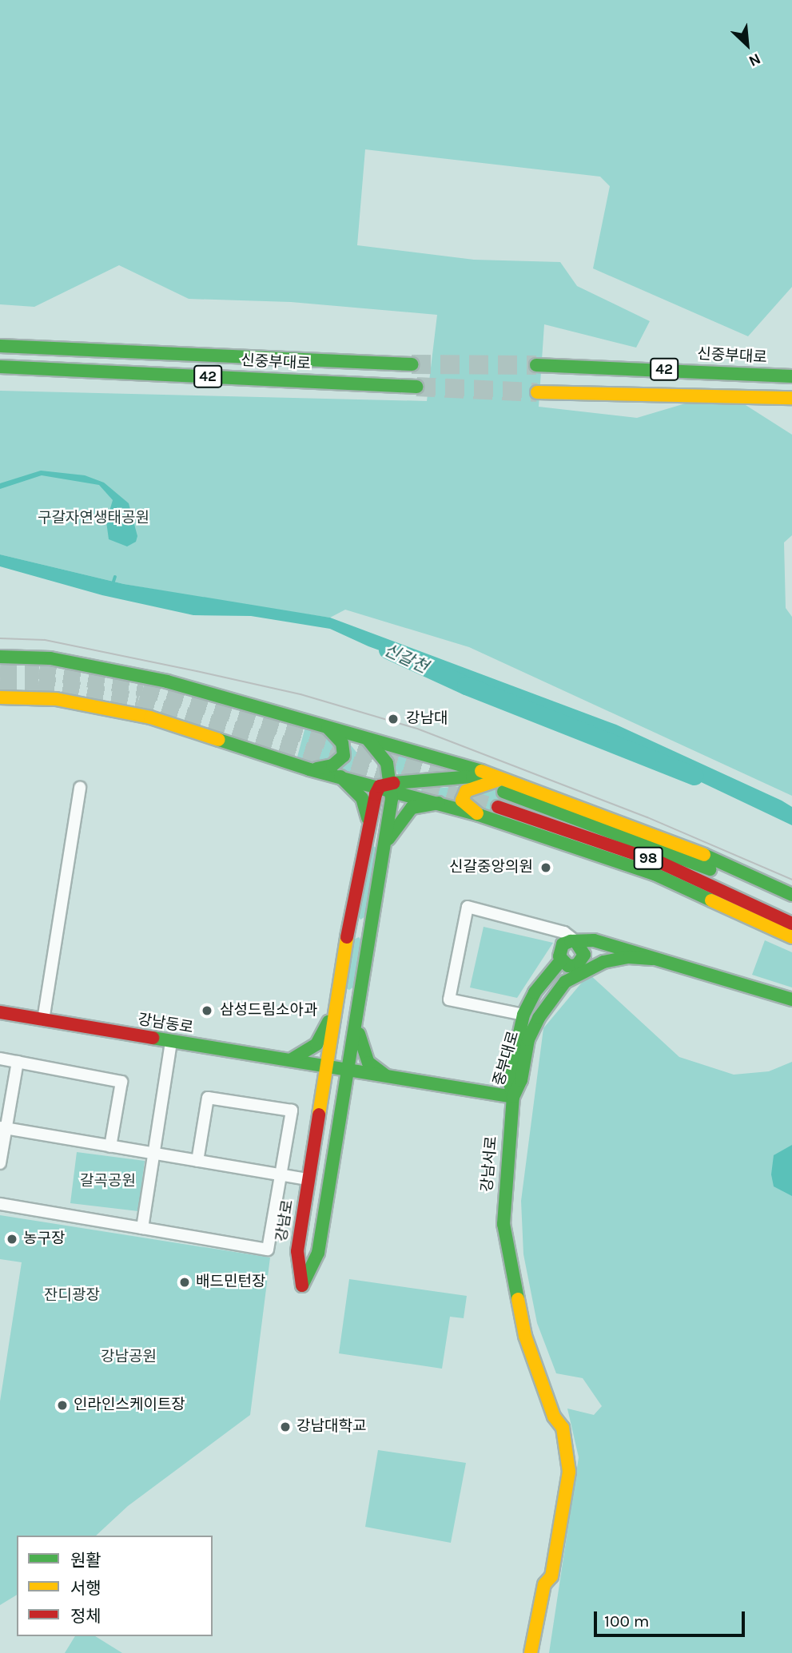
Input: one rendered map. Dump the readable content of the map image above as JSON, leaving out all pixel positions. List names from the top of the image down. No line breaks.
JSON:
{"streets":{"main road":["신중부대로","42","98","강남동로","중부대로","강남서로","강남로"]},"crossings":[["강남동로","강남로"],["중부대로","강남서로"]],"water":["신갈천"],"parks":["구갈자연생태공원","갈곡공원","잔디광장","강남공원"],"places":["강남대","신갈중앙의원","삼성드림소아과","농구장","배드민턴장","인라인스케이트장","강남대학교"],"legend":["원활","서행","정체"],"scale_bar":"100 m","north":"bottom right"}
